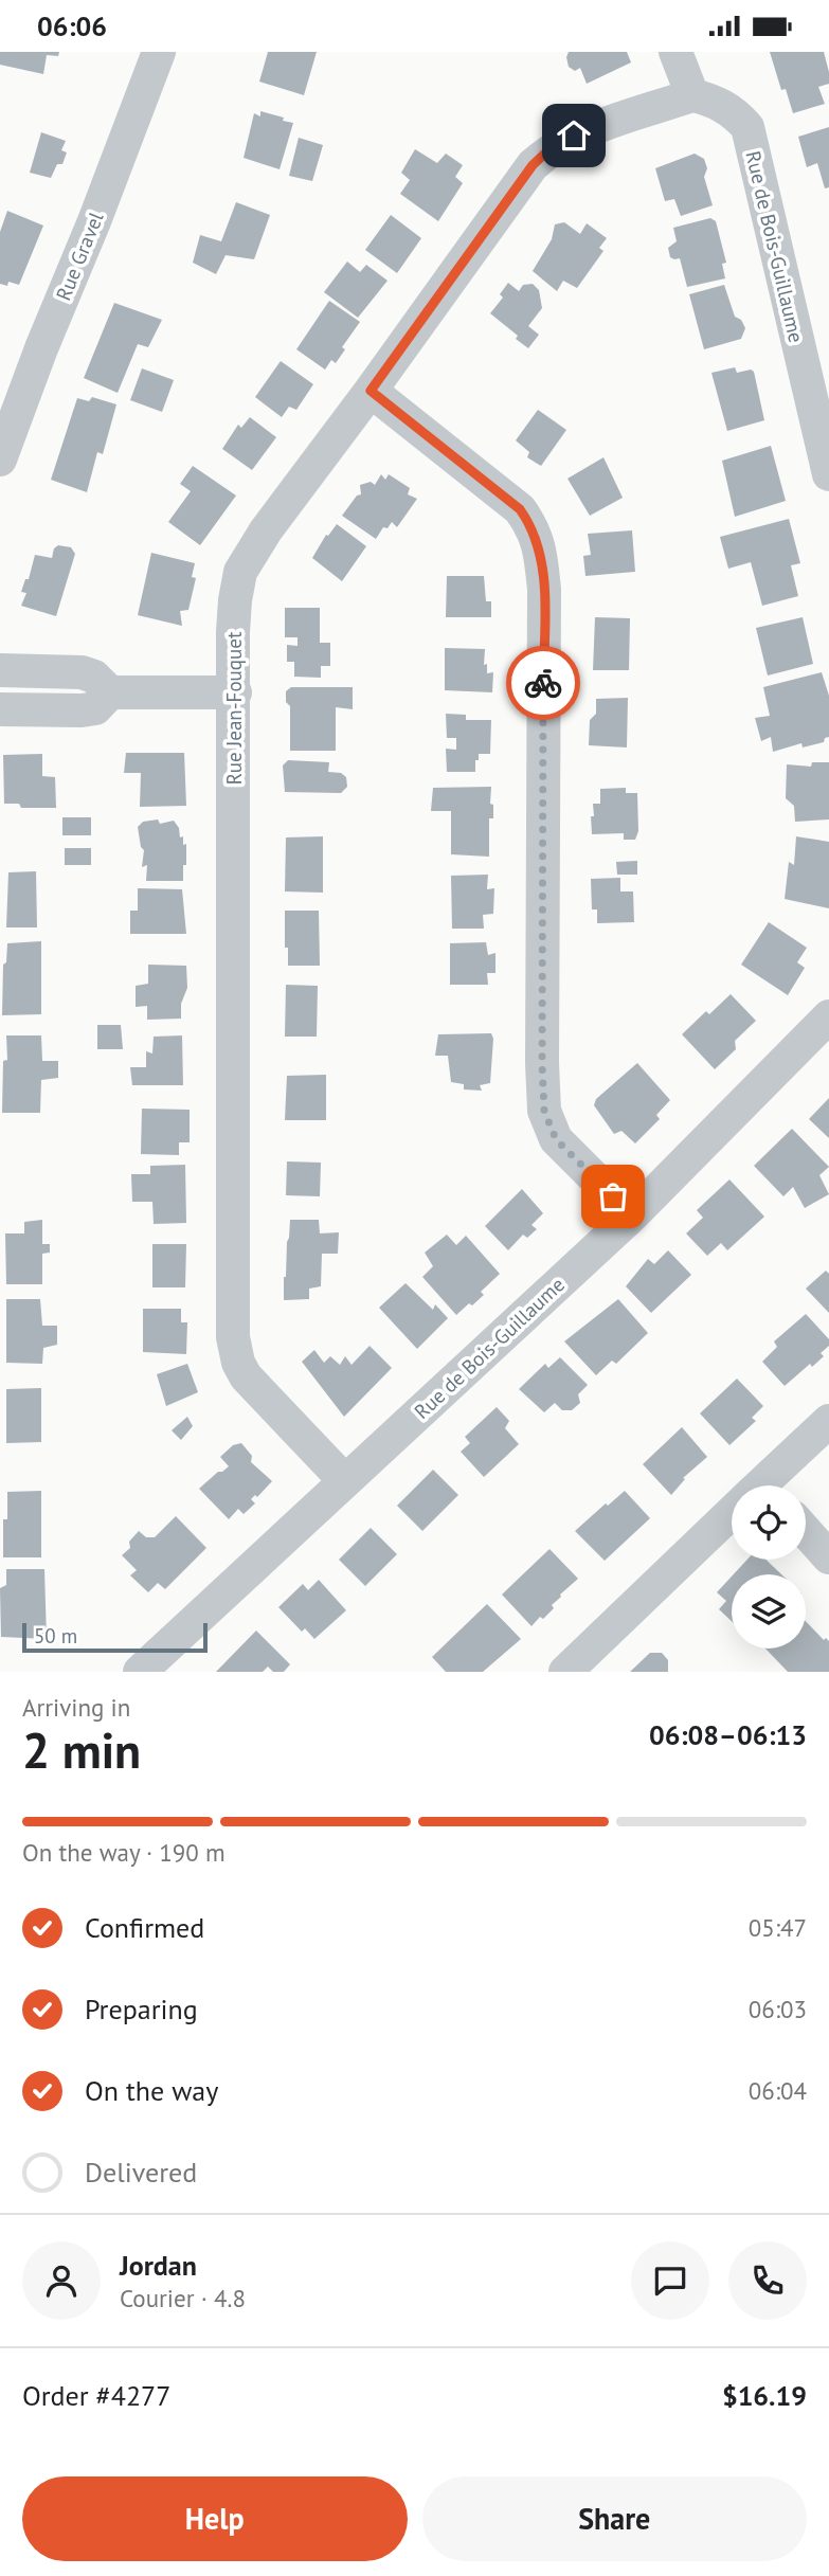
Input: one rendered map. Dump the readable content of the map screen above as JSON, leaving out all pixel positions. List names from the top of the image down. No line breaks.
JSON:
{"streets":{"street":["Rue de Bois-Guillaume","Rue Gravel","Rue Jean-Fouquet"]},"crossings":[["Rue de Bois-Guillaume","Rue Jean-Fouquet"]],"scale_bar":"50 m","page":{"status":"06:06","scale":"50 m","heading":["2 min","Arriving in","06:08–06:13"],"panel":["Jordan","Courier · 4.8","Order #4277","$16.19"],"bar":"On the way · 190 m","list":[["Confirmed","05:47"],["Preparing","06:03"],["On the way","06:04"],"Delivered"],"buttons":["Help","Share"]}}
